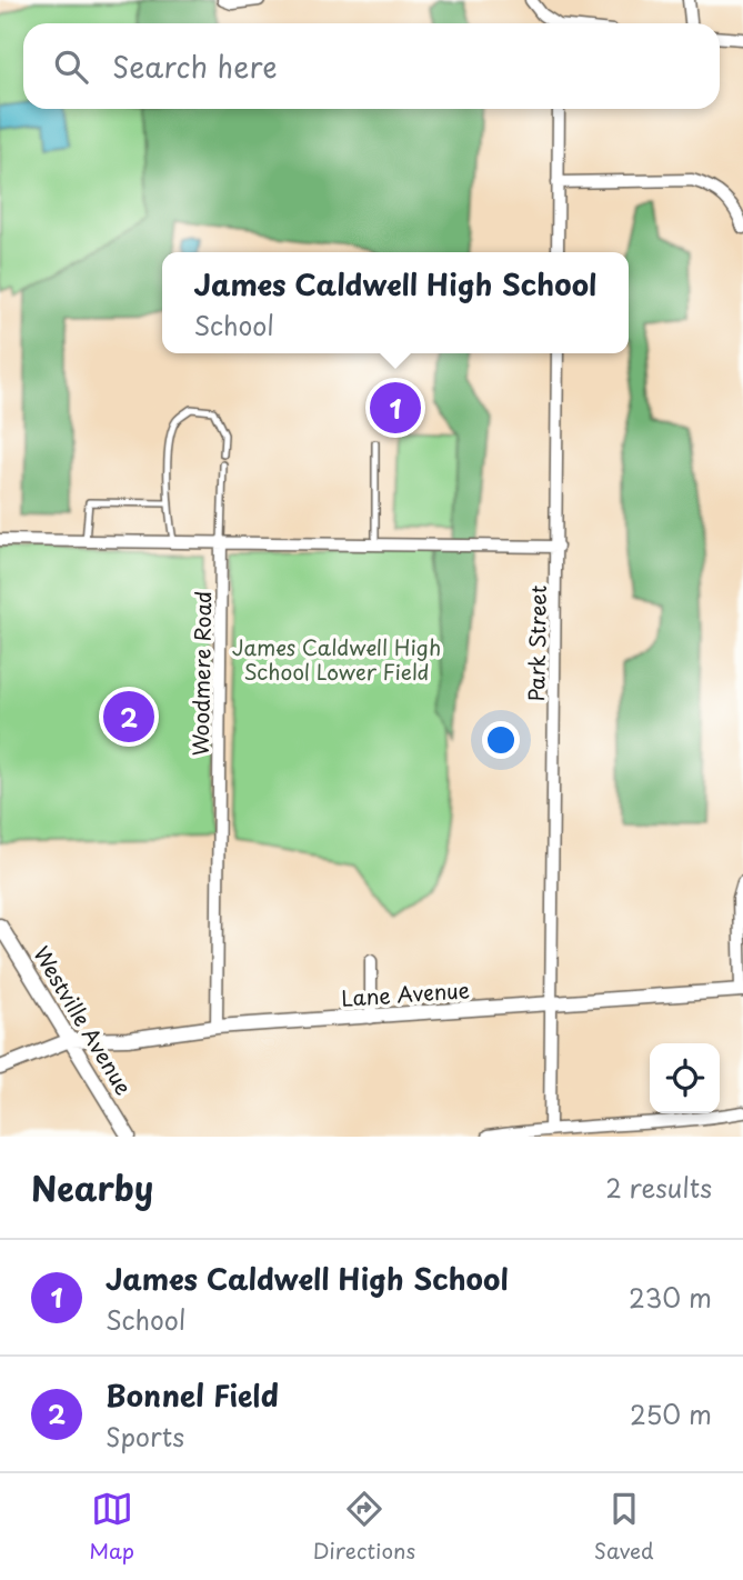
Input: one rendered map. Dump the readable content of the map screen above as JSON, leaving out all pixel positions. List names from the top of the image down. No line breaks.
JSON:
{"streets":{"street":["Park Street","Woodmere Road","Lane Avenue","Westville Avenue"]},"crossings":[["Park Street","Lane Avenue"],["Woodmere Road","Lane Avenue"],["Lane Avenue","Westville Avenue"]],"parks":["James Caldwell High School Lower Field"],"page":{"search":"Search here","popup":["James Caldwell High School","School"],"pins":["1","2"],"heading":["Nearby","2 results"],"list":[{"mark":"1","name":"James Caldwell High School","note":"School","value":"230 m"},{"mark":"2","name":"Bonnel Field","note":"Sports","value":"250 m"}],"nav":["Map","Directions","Saved"]}}
